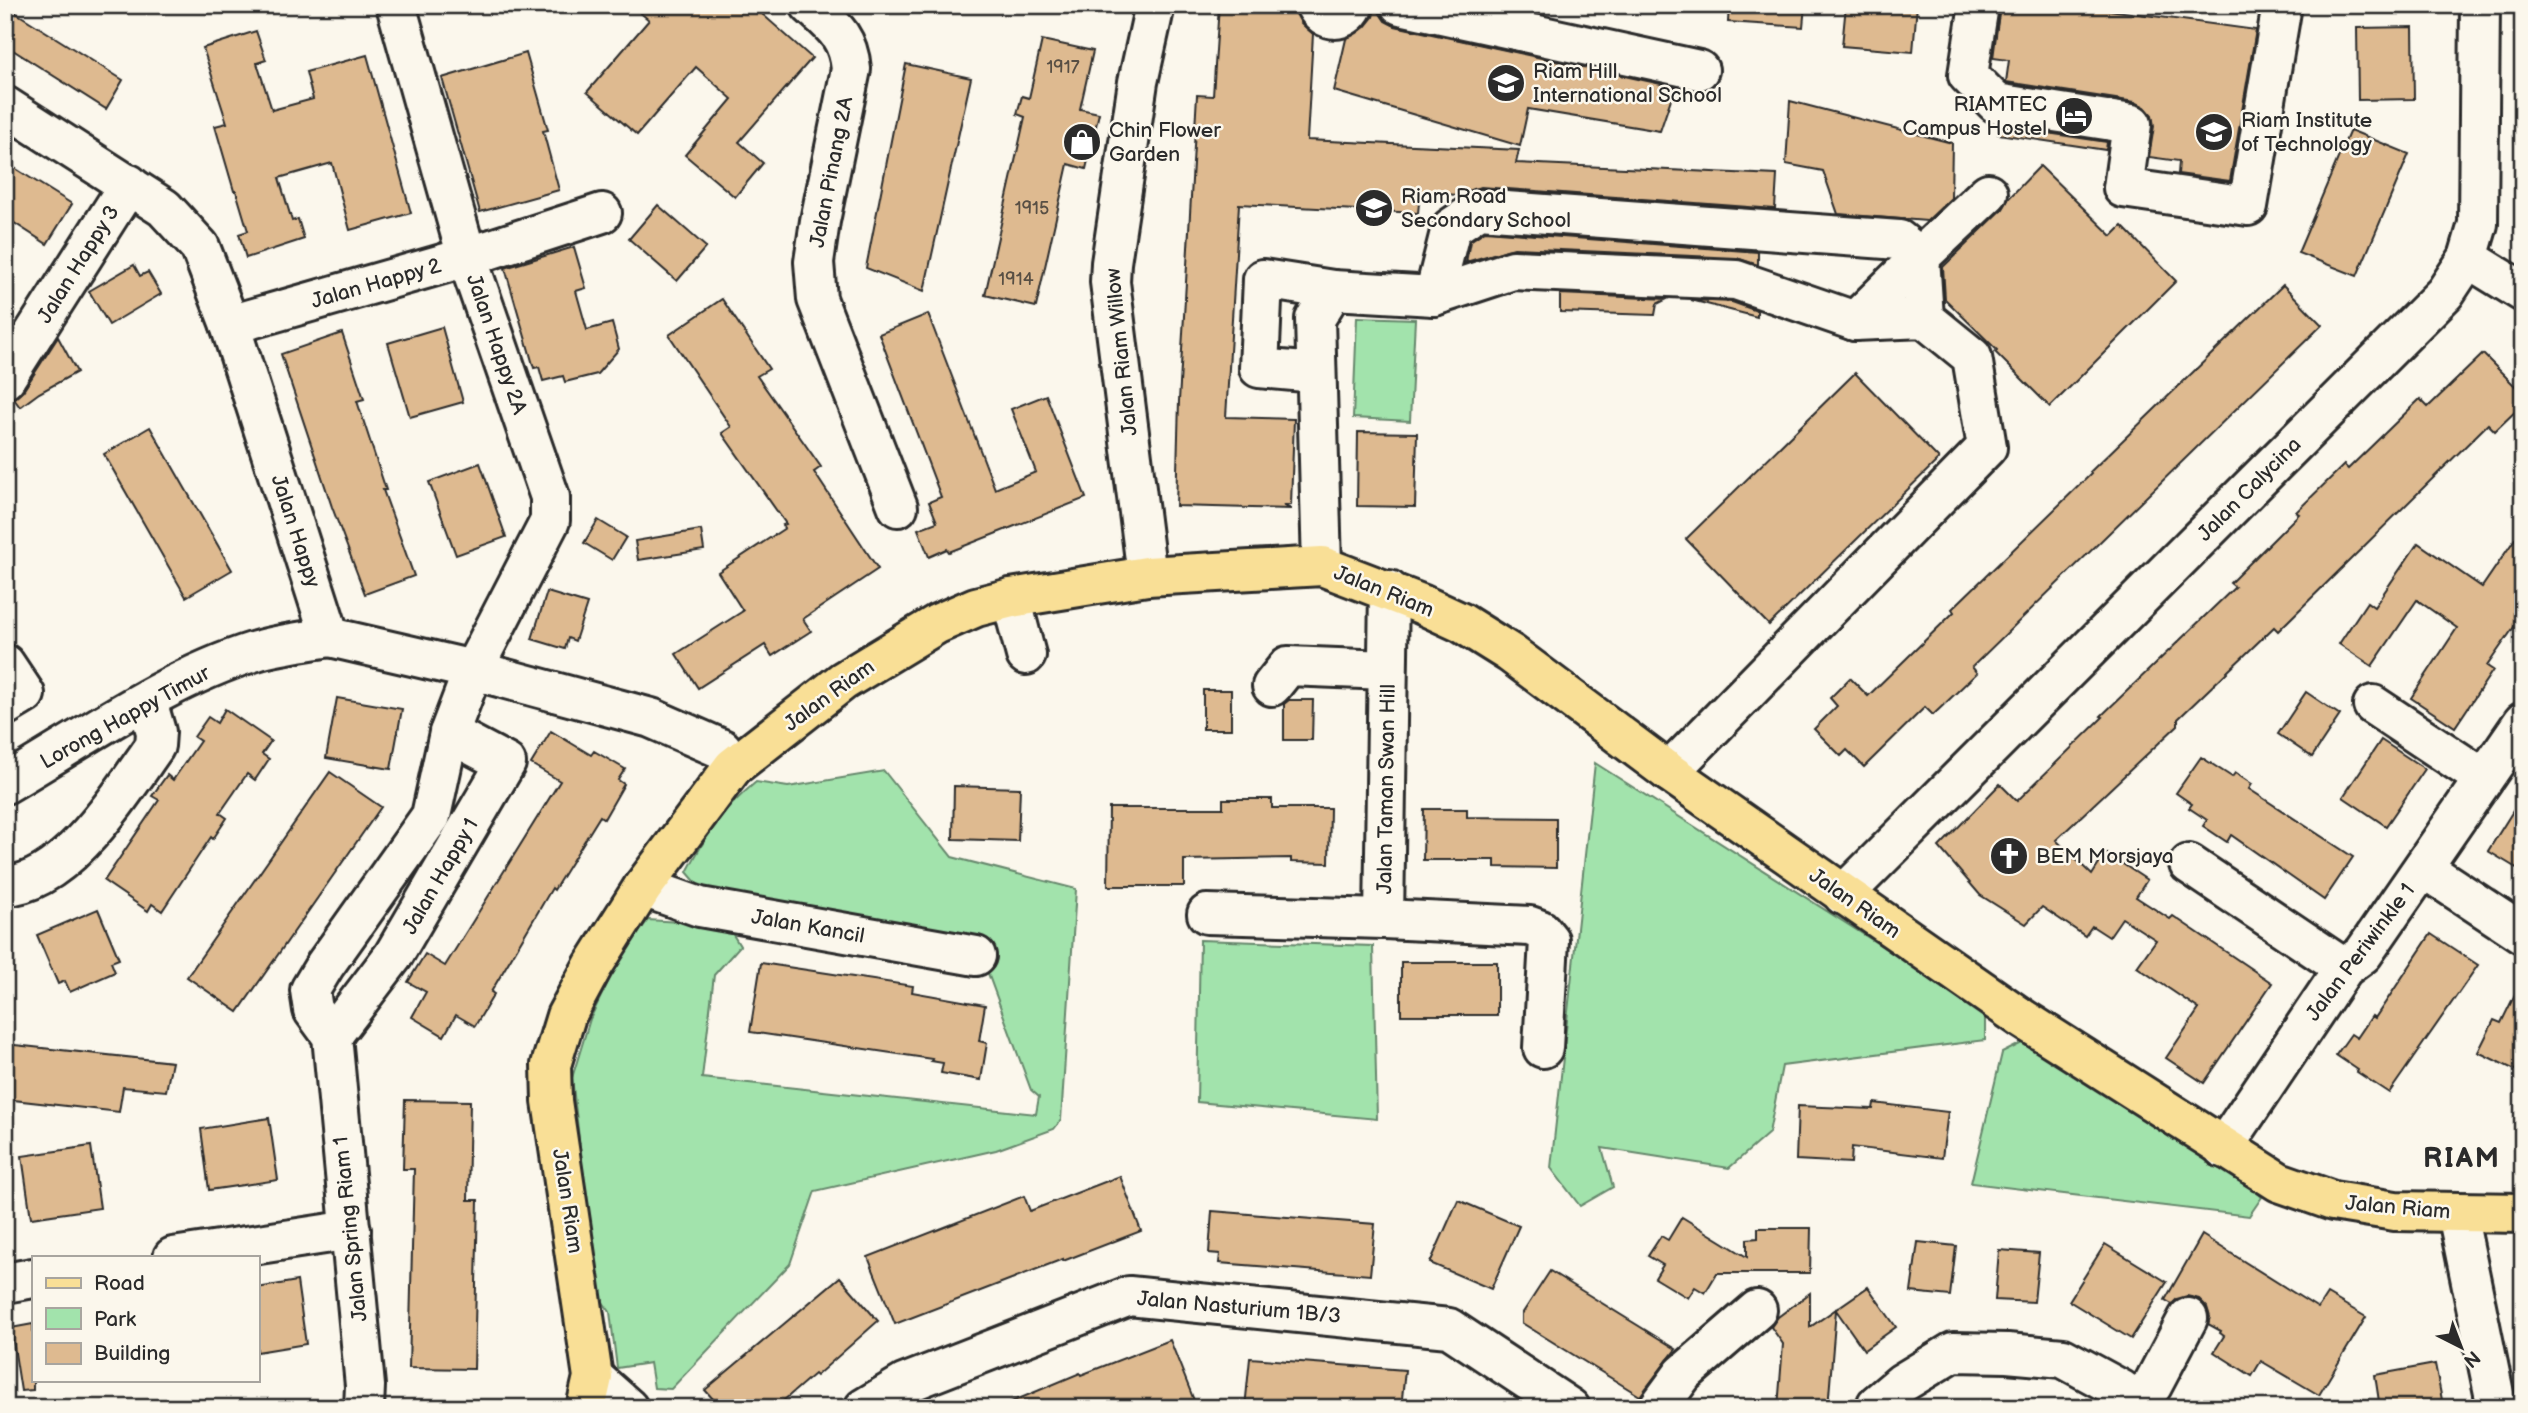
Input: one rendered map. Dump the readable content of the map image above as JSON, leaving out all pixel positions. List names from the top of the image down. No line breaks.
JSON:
{"streets":{"main road":["Jalan Riam"],"street":["Jalan Pinang 2A","Jalan Happy 3","Jalan Happy 2","Jalan Happy 2A","Jalan Riam Willow","Jalan Calycina","Jalan Happy","Lorong Happy Timur","Jalan Taman Swan Hill","Jalan Happy 1","Jalan Kancil","Jalan Periwinkle 1","Jalan Spring Riam 1","Jalan Nasturium 1B/3"]},"crossings":[["Jalan Happy 3","Jalan Happy"],["Jalan Happy 2","Jalan Happy 2A"],["Jalan Happy 2","Jalan Happy"],["Jalan Happy 2A","Jalan Happy 1"],["Jalan Riam Willow","Jalan Riam"],["Jalan Calycina","Jalan Riam"],["Jalan Happy","Lorong Happy Timur"],["Jalan Riam","Jalan Taman Swan Hill"],["Jalan Riam","Jalan Kancil"],["Jalan Riam","Jalan Periwinkle 1"],["Jalan Happy 1","Jalan Spring Riam 1"]],"districts":["RIAM"],"places":{"school or university":["Riam Hill International School","Riam Institute of Technology","Riam Road Secondary School"],"hotel":["RIAMTEC Campus Hostel"],"shop":["Chin Flower Garden"],"church":["BEM Morsjaya"]},"house_numbers":["1917","1915","1914"],"legend":["Road","Park","Building"],"north":"bottom right"}
